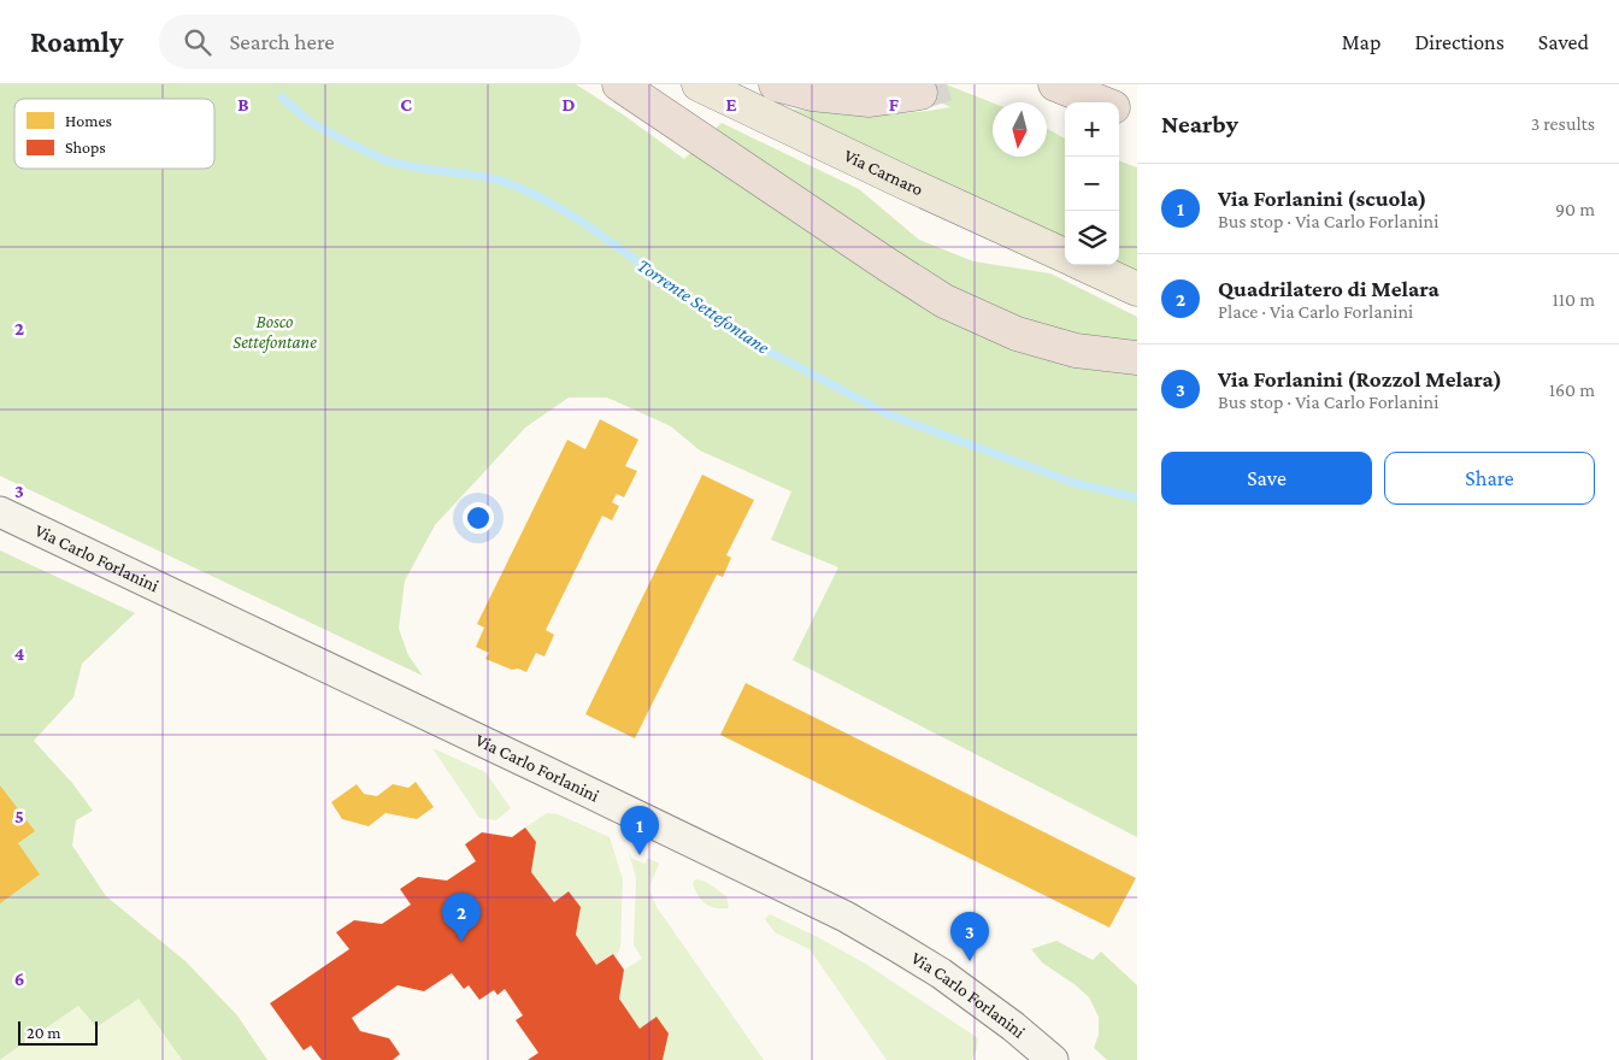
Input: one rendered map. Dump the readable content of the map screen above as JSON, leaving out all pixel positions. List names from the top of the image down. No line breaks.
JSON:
{"streets":{"main road":["Via Carnaro","Via Carlo Forlanini"]},"water":["Torrente Settefontane"],"parks":["Bosco Settefontane"],"legend":["Homes","Shops"],"scale_bar":"20 m","north":"bottom","page":{"header":"Roamly","search":"Search here","nav":["Map","Directions","Saved"],"heading":["Nearby","3 results"],"map_buttons":["+","−"],"list":[{"mark":"1","name":"Via Forlanini (scuola)","note":"Bus stop · Via Carlo Forlanini","value":"90 m"},{"mark":"2","name":"Quadrilatero di Melara","note":"Place · Via Carlo Forlanini","value":"110 m"},{"mark":"3","name":"Via Forlanini (Rozzol Melara)","note":"Bus stop · Via Carlo Forlanini","value":"160 m"}],"buttons":["Save","Share"],"pins":["1","2","3"],"scale":"20 m"},"grid":{"columns":["B","C","D","E","F"],"rows":["2","3","4","5","6"]}}
